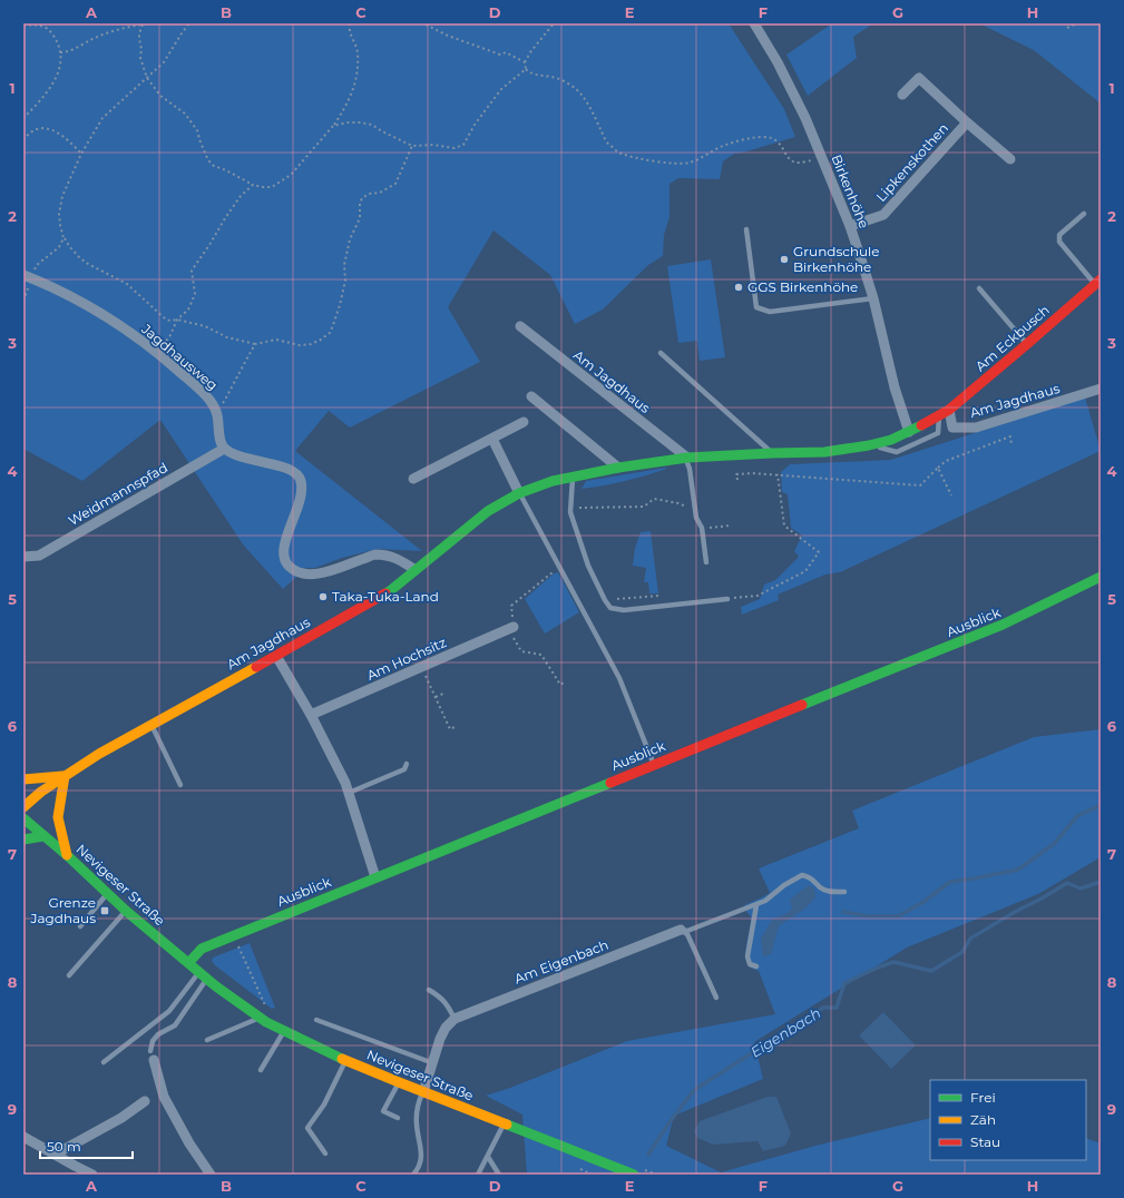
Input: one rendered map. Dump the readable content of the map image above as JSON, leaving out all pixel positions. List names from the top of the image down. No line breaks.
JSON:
{"streets":{"street":["Lipkenskothen","Birkenhöhe","Am Eckbusch","Jagdhausweg","Am Jagdhaus","Weidmannspfad","Ausblick","Am Hochsitz","Nevigeser Straße","Am Eigenbach"]},"crossings":[["Lipkenskothen","Birkenhöhe"],["Birkenhöhe","Am Jagdhaus"],["Am Eckbusch","Am Jagdhaus"],["Jagdhausweg","Weidmannspfad"],["Ausblick","Nevigeser Straße"]],"water":["Eigenbach"],"places":{"other":["Grundschule Birkenhöhe","GGS Birkenhöhe","Taka-Tuka-Land"],"transit":["Grenze Jagdhaus"]},"legend":["Frei","Zäh","Stau"],"scale_bar":"50 m","grid":{"columns":["A","B","C","D","E","F","G","H"],"rows":["1","2","3","4","5","6","7","8","9"]}}
